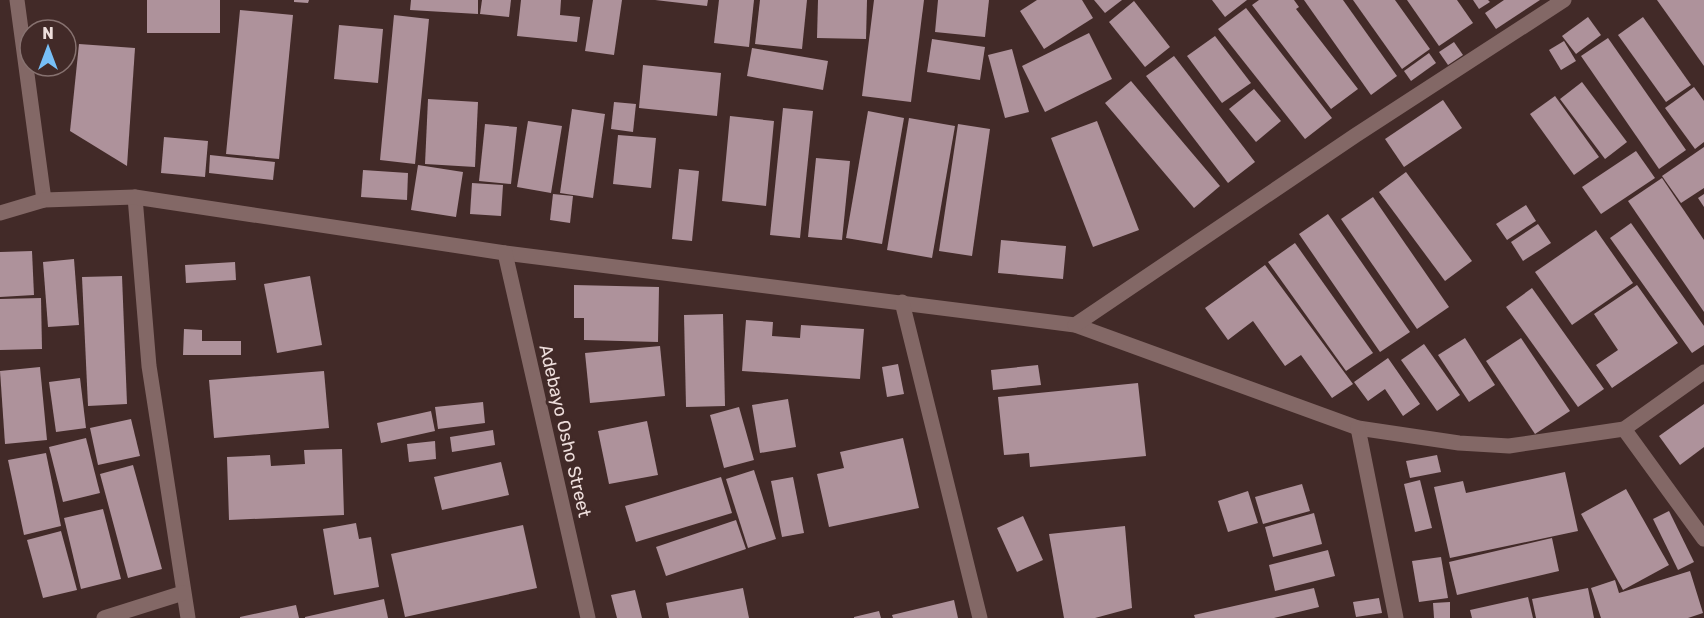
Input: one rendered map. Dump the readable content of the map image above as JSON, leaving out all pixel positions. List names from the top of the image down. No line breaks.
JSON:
{"streets":{"street":["Adebayo Osho Street"]},"north":"top"}
